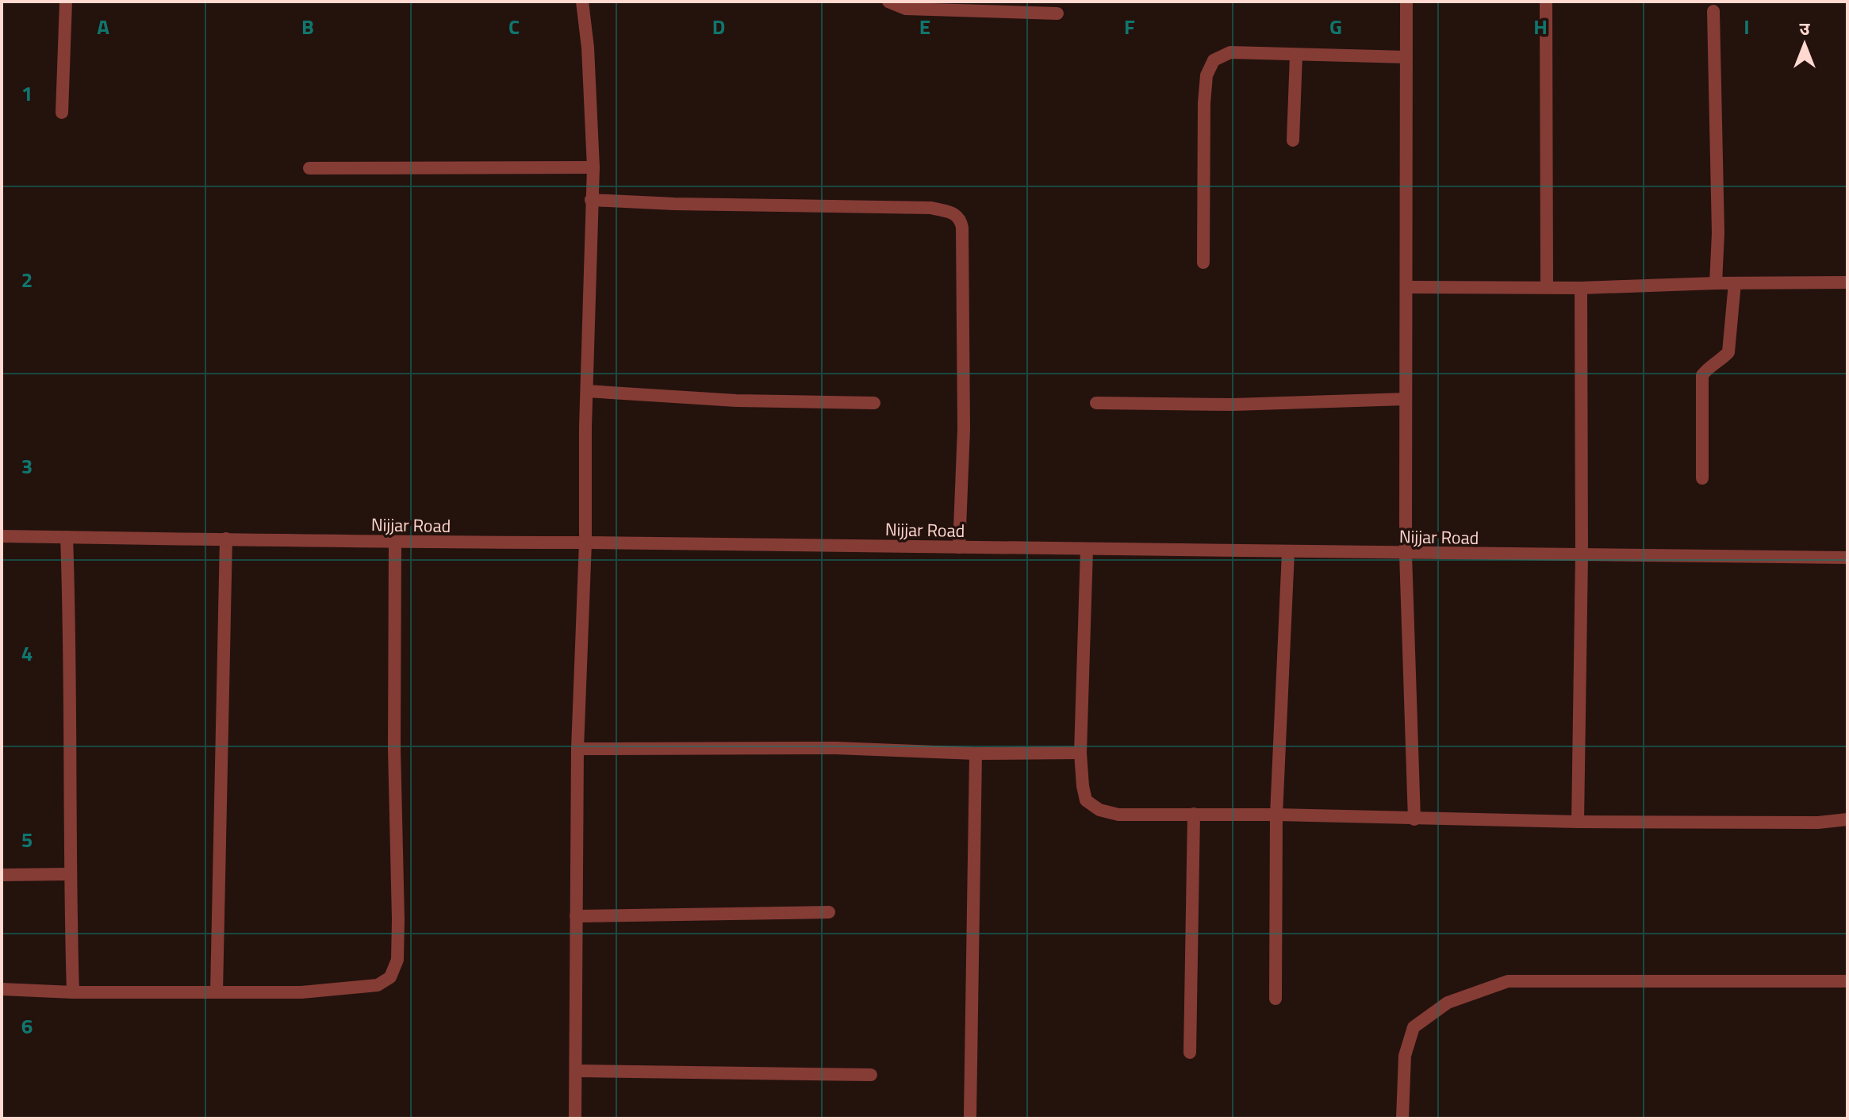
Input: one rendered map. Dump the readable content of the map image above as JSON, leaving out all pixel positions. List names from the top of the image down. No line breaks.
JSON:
{"streets":{"street":["Nijjar Road"]},"north":"top","grid":{"columns":["A","B","C","D","E","F","G","H","I"],"rows":["1","2","3","4","5","6"]}}
